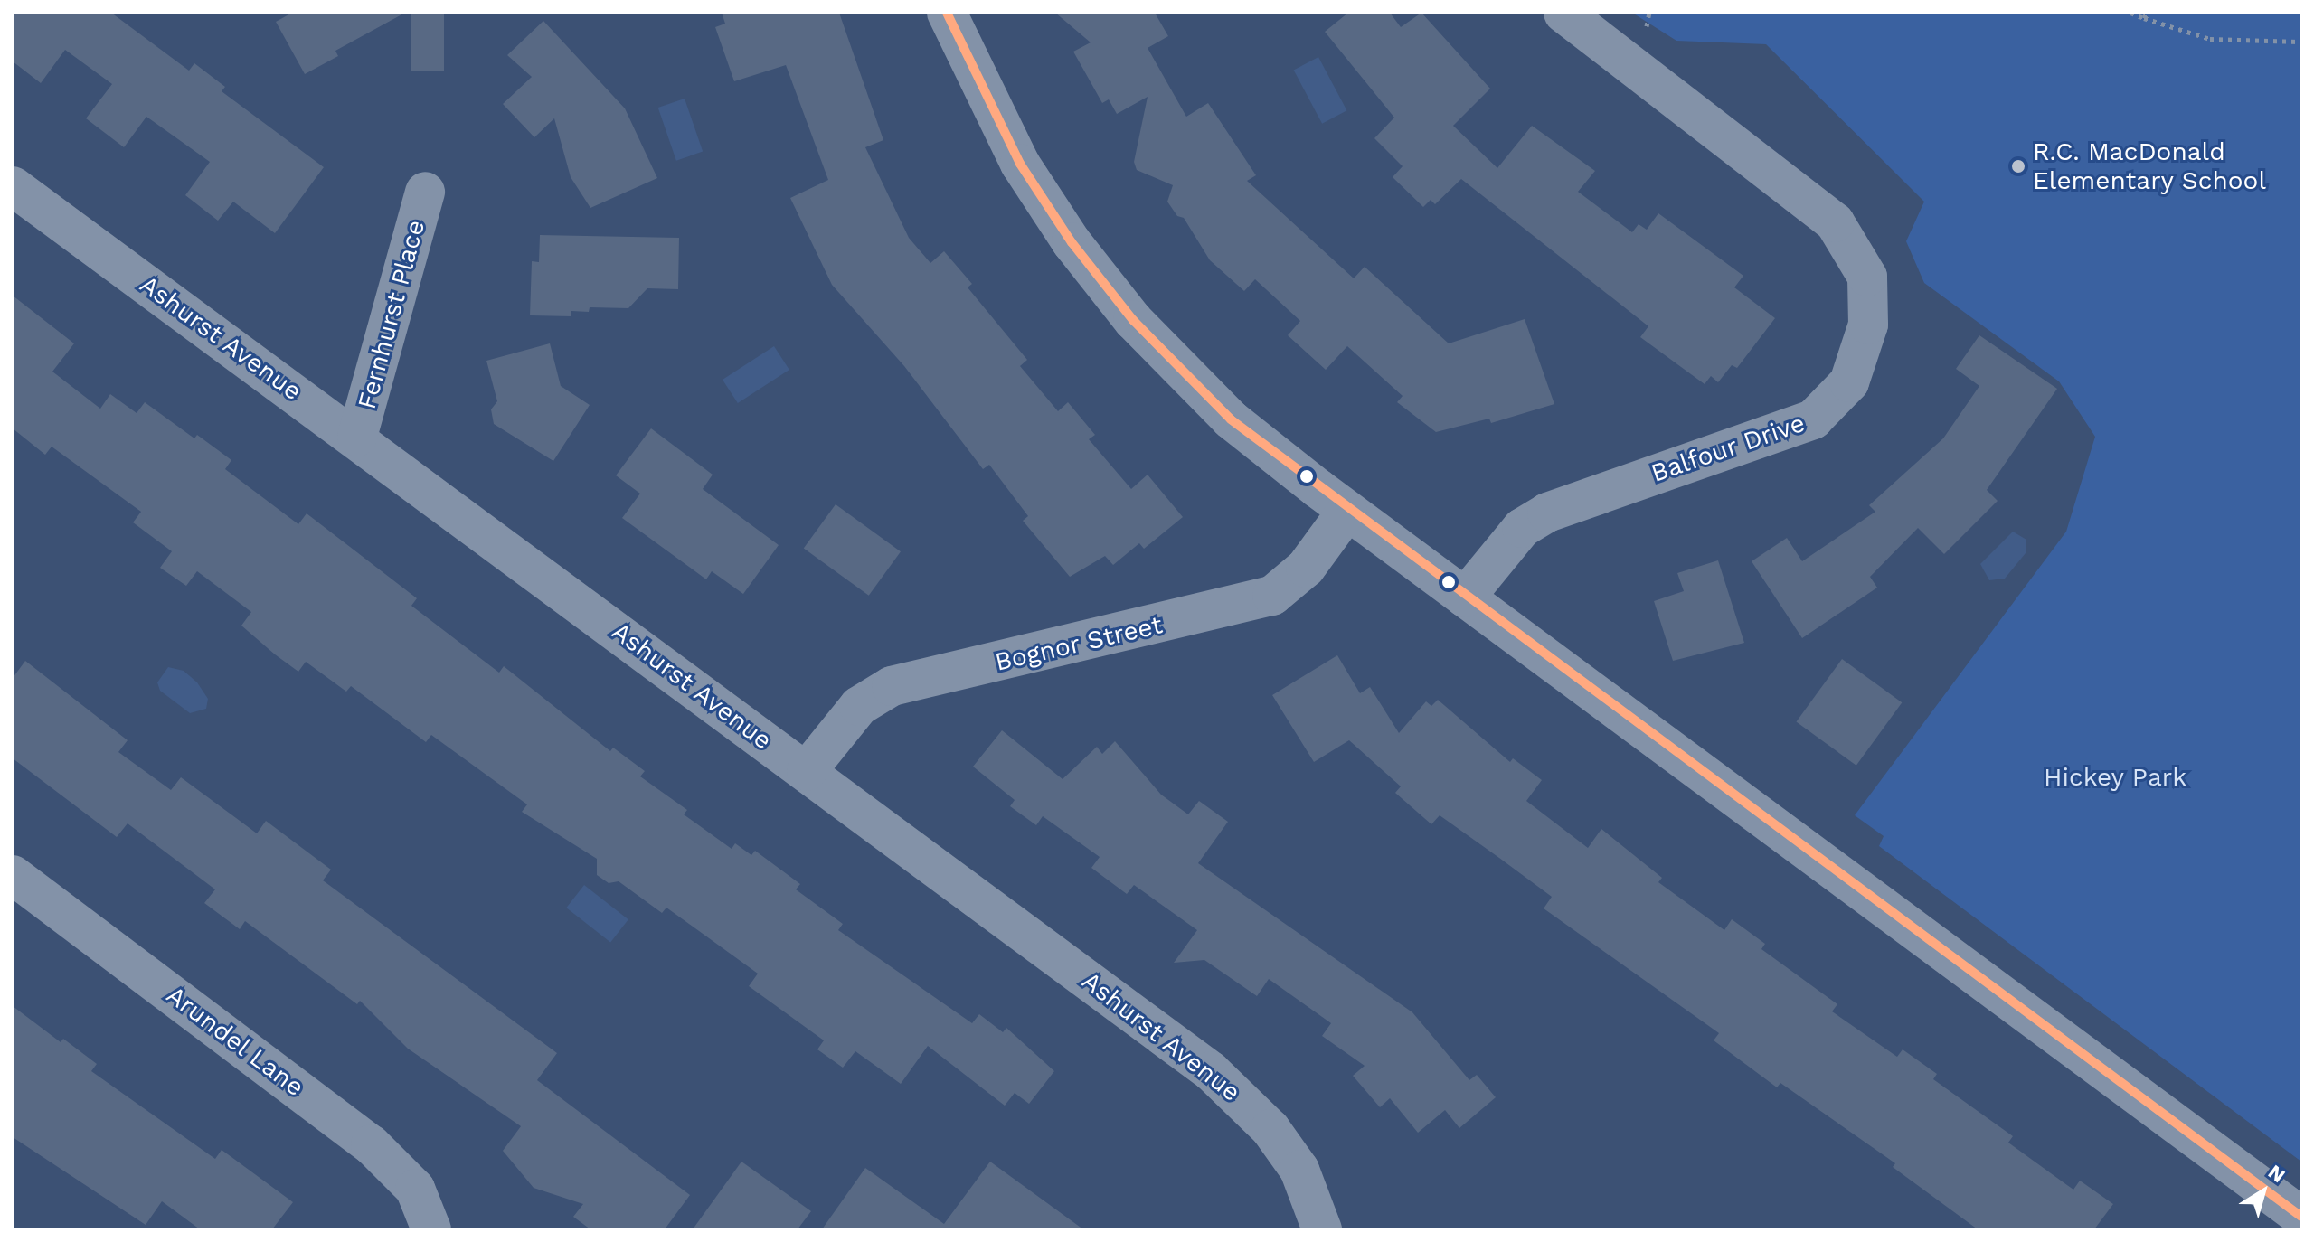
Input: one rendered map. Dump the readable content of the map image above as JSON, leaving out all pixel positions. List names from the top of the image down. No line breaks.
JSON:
{"streets":{"street":["Fernhurst Place","Ashurst Avenue","Balfour Drive","Bognor Street","Arundel Lane"]},"crossings":[["Fernhurst Place","Ashurst Avenue"],["Ashurst Avenue","Bognor Street"]],"parks":["Hickey Park"],"places":["R.C. MacDonald Elementary School"],"north":"top right"}
